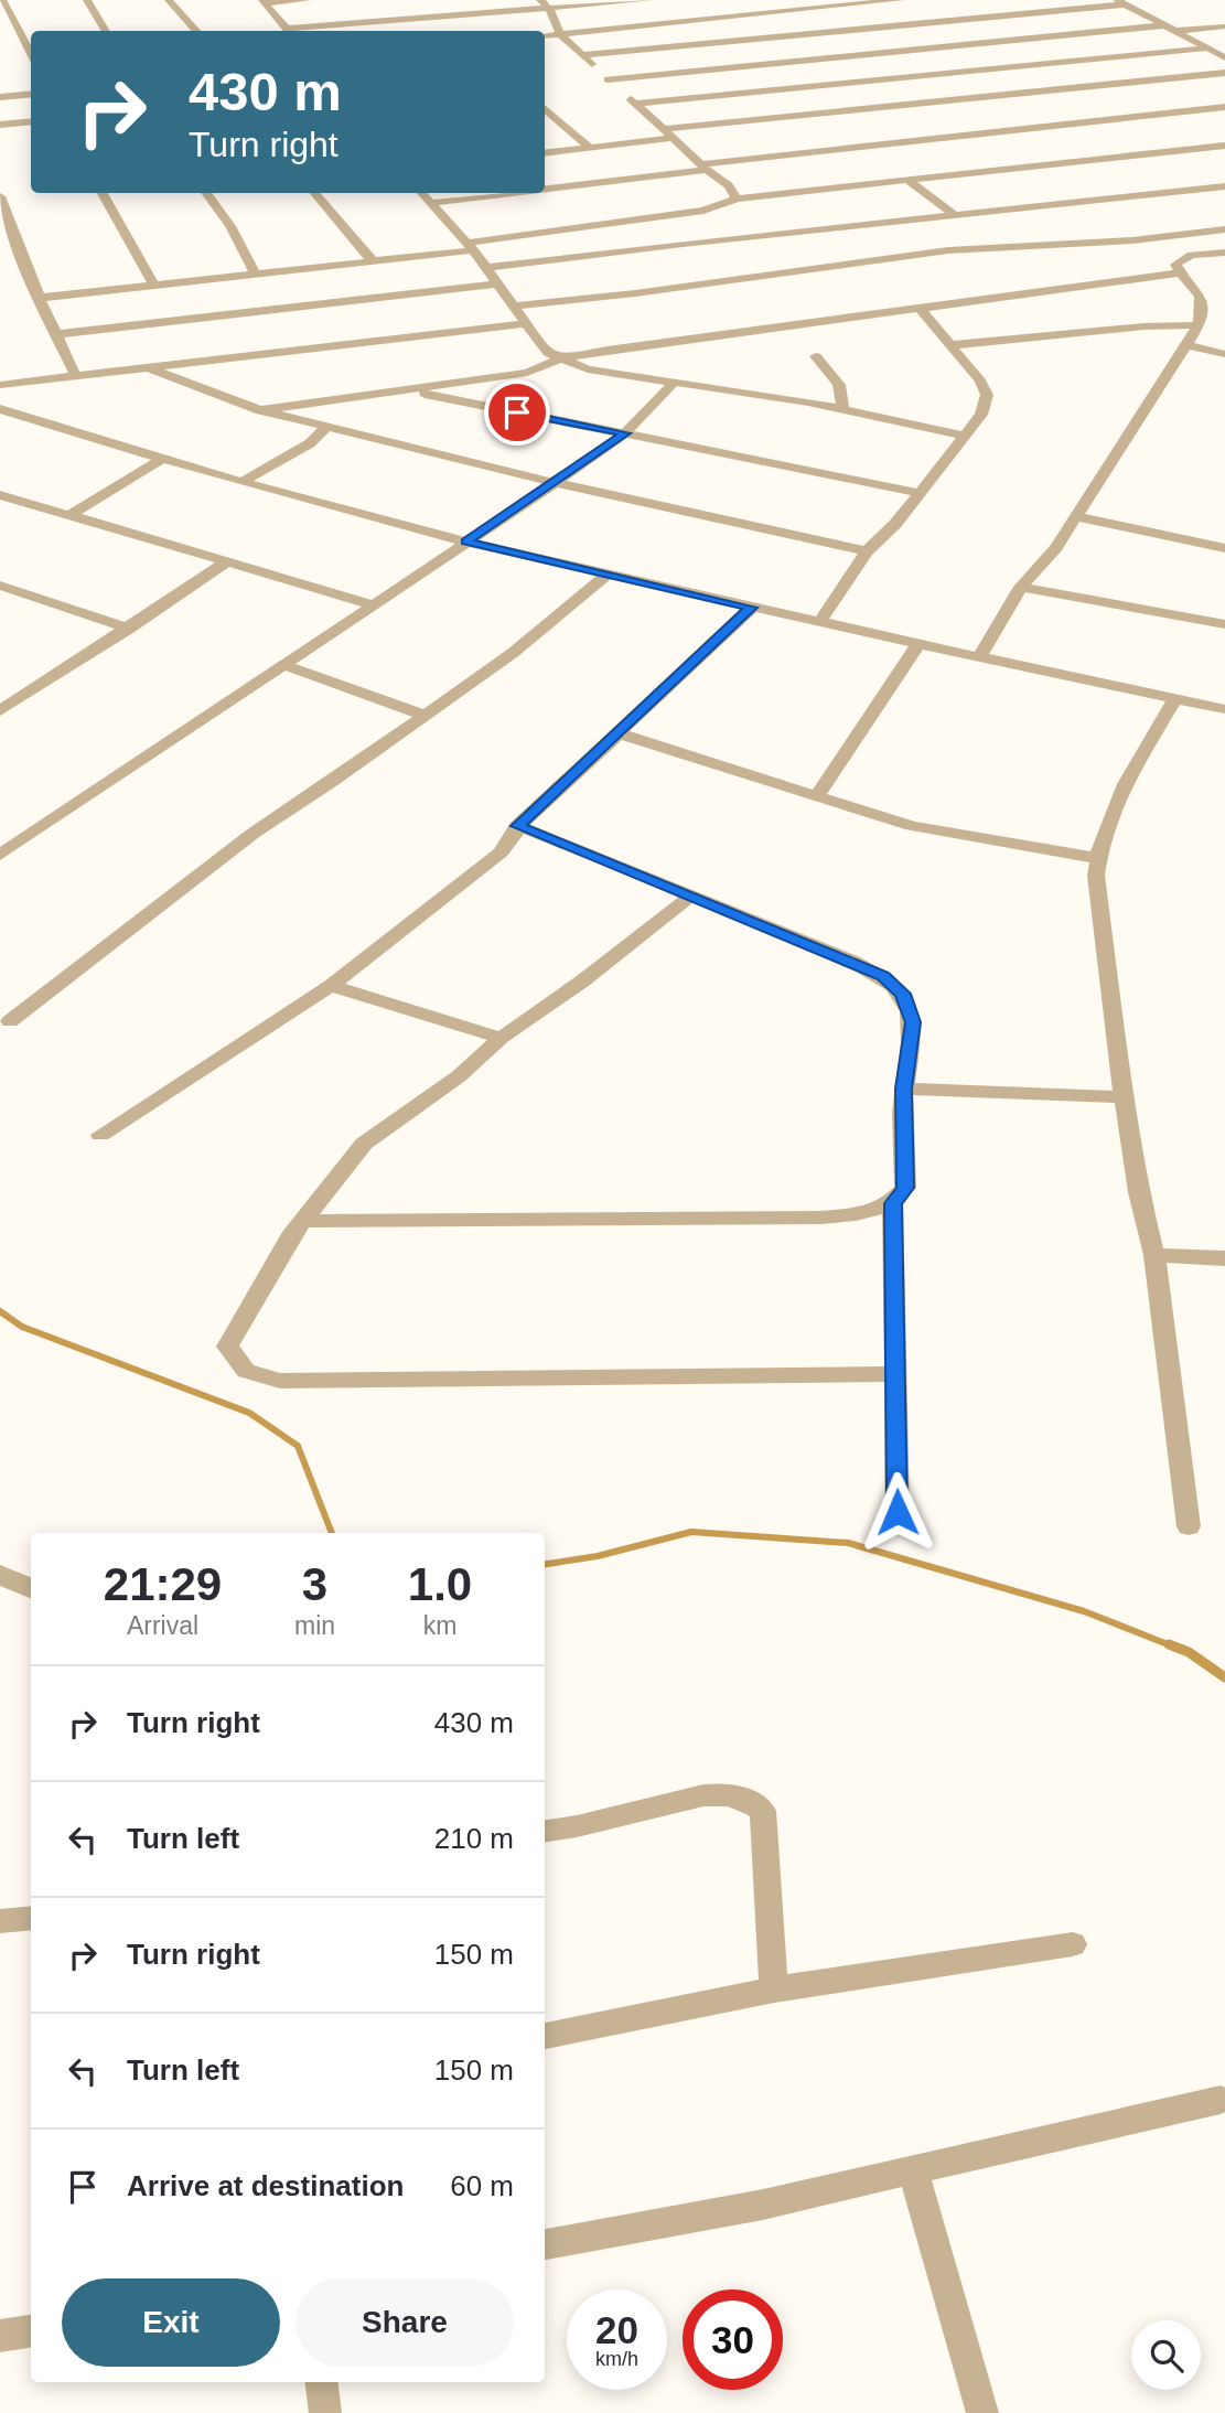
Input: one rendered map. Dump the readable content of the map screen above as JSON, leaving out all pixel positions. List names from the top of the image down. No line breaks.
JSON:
{"page":{"turn":["430 m","Turn right"],"eta":["21:29","Arrival","3","min","1.0","km"],"list":[{"name":"Turn right","value":"430 m"},{"name":"Turn left","value":"210 m"},{"name":"Turn right","value":"150 m"},{"name":"Turn left","value":"150 m"},{"name":"Arrive at destination","value":"60 m"}],"buttons":["Exit","Share"],"speed":"20 km/h","limit":"30"}}
